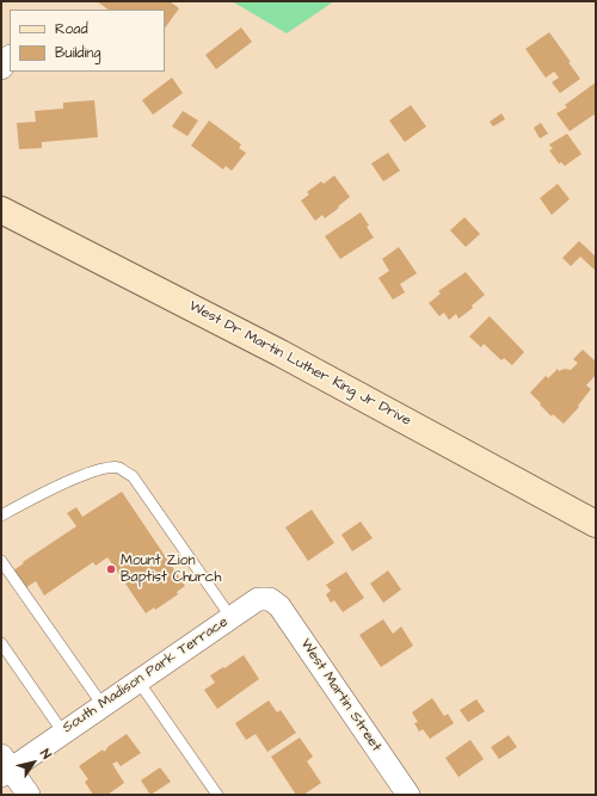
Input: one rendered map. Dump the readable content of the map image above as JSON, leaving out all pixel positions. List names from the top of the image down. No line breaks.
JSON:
{"streets":{"main road":["West Dr Martin Luther King Jr Drive"],"street":["South Madison Park Terrace","West Martin Street"]},"crossings":[["South Madison Park Terrace","West Martin Street"]],"places":["Mount Zion Baptist Church"],"legend":["Road","Building"],"north":"top right"}
